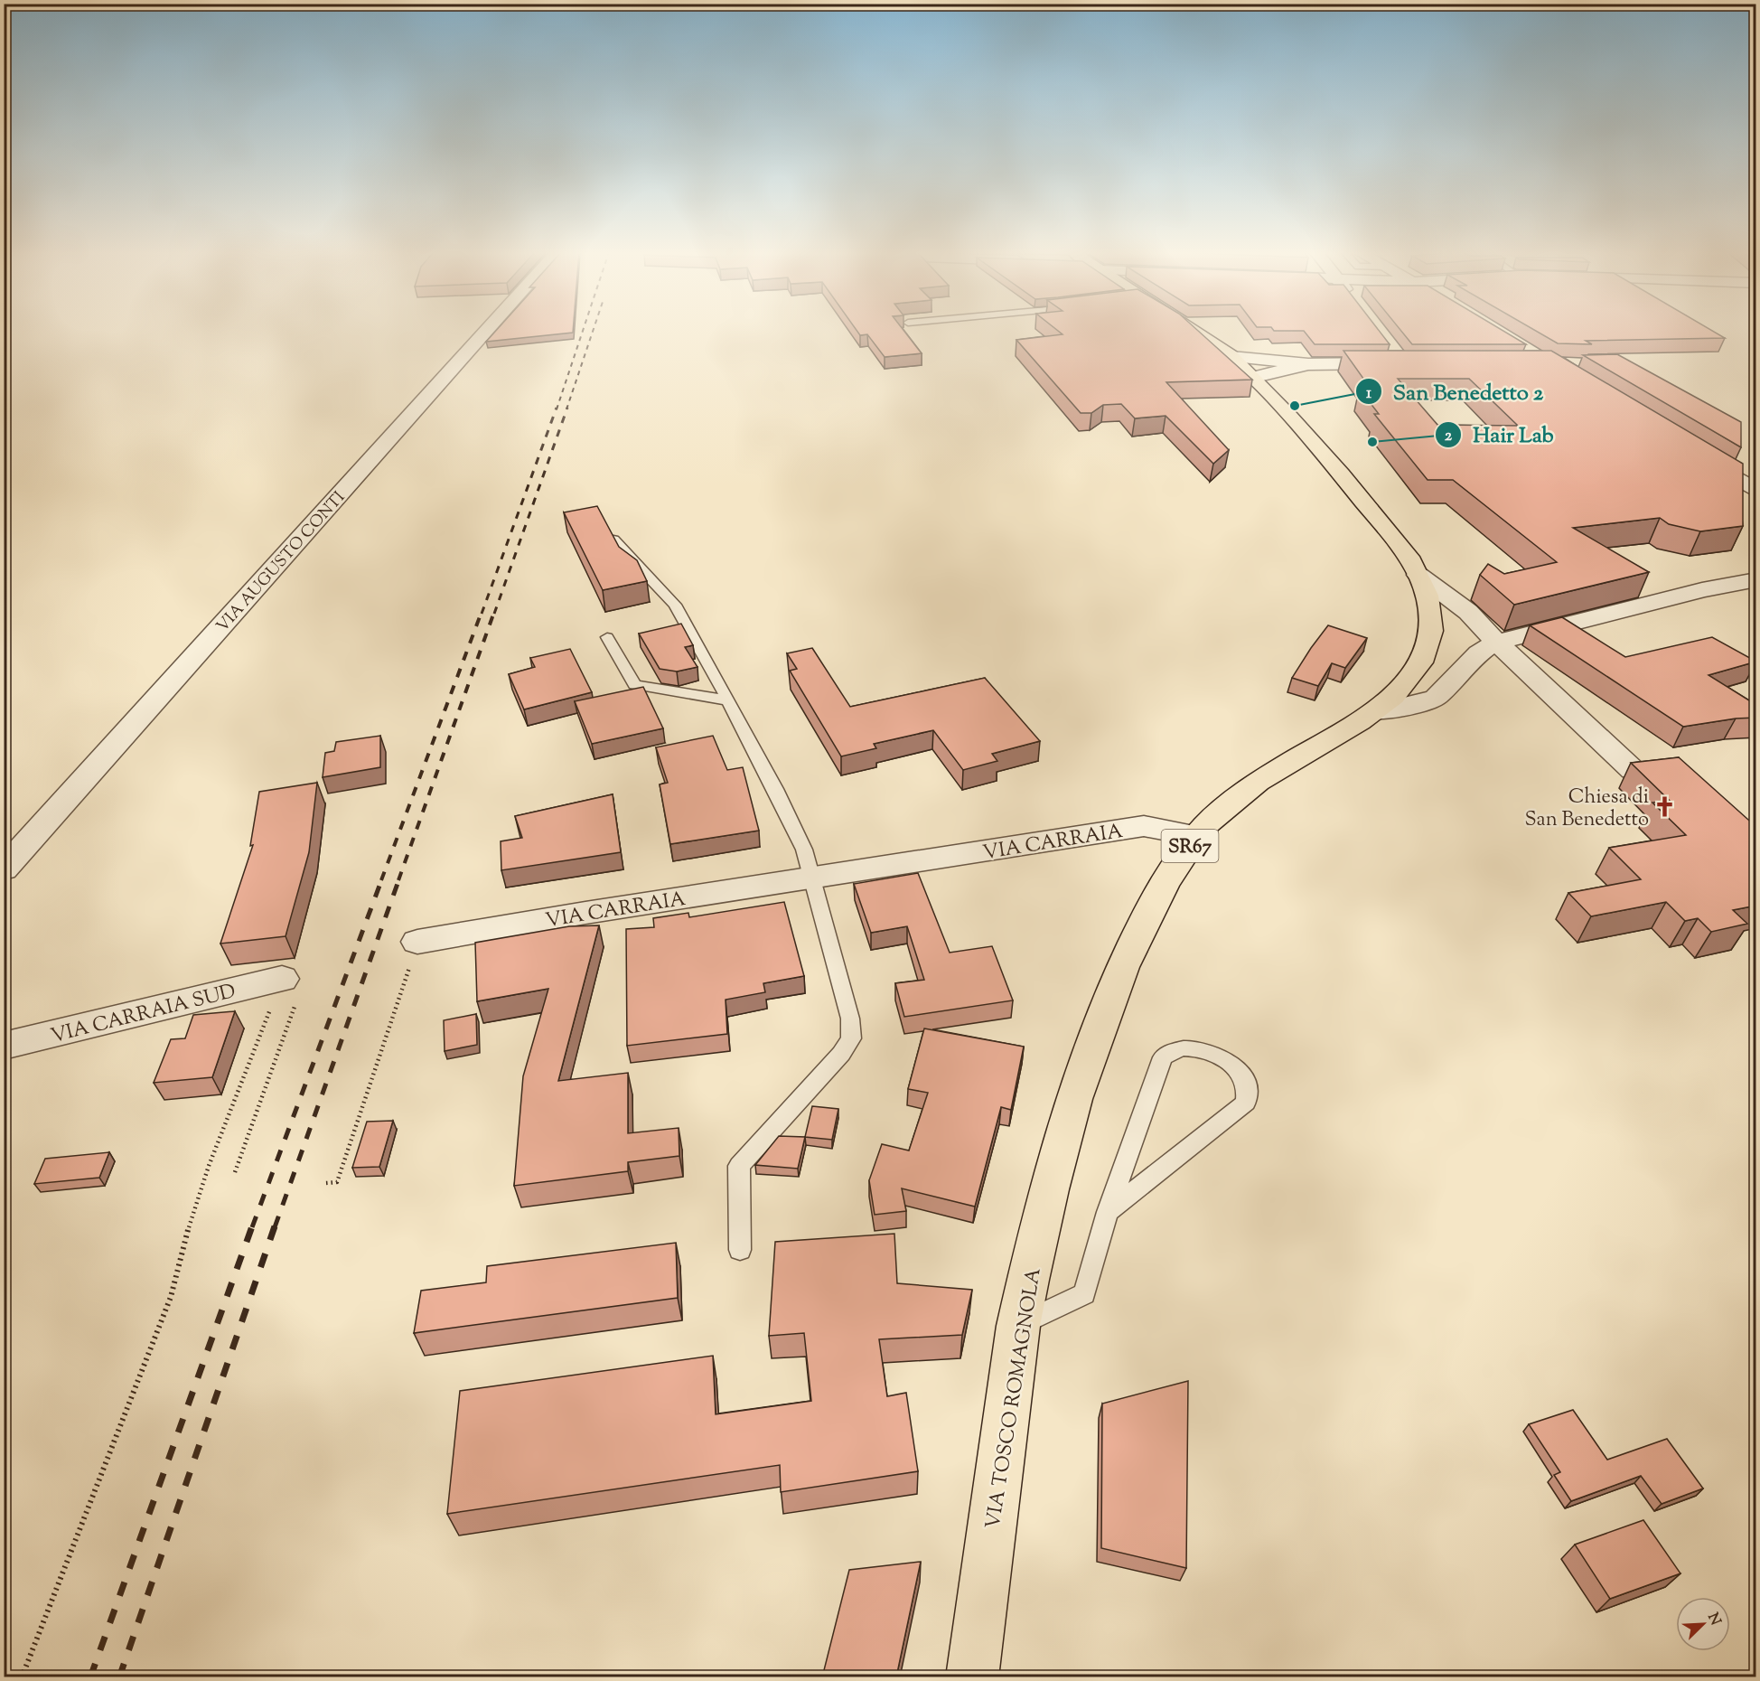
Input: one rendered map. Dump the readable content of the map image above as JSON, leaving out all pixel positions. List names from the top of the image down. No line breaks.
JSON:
{"streets":{"main road":["SR67","VIA TOSCO ROMAGNOLA"],"street":["VIA AUGUSTO CONTI","VIA CARRAIA","VIA CARRAIA SUD"]},"crossings":[["VIA CARRAIA","VIA TOSCO ROMAGNOLA"]],"places":{"other":["San Benedetto 2","Hair Lab"],"church":["Chiesa di San Benedetto"]},"north":"top right"}
